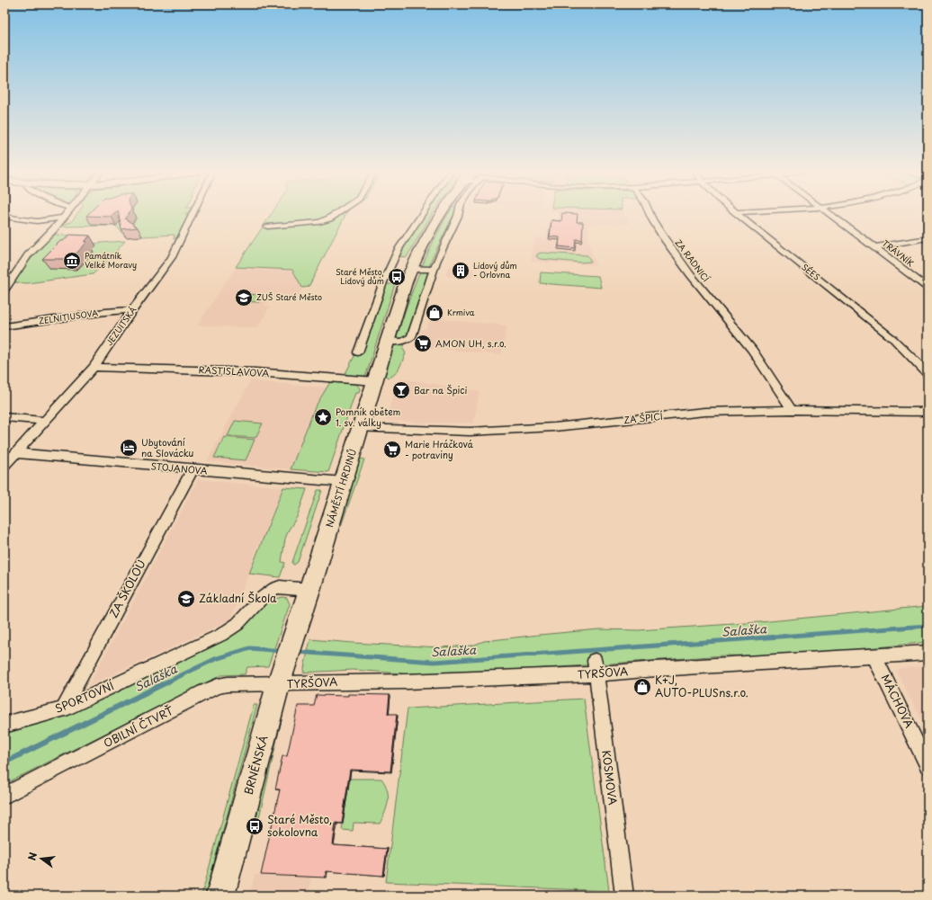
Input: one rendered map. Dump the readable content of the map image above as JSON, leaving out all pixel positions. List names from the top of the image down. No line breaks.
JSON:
{"streets":{"main road":["NÁMĚSTÍ HRDINŮ","BRNĚNSKÁ"],"street":["TRÁVNÍK","ZA RADNICÍ","SÉES","ZELNITIUSOVA","JEZUITSKÁ","RASTISLAVOVA","ZA ŠPICÍ","STOJANOVA","ZA ŠKOLOU","TYRŠOVA","SPORTOVNÍ","MÁCHOVA","OBILNÍ ČTVRŤ","KOSMOVA"]},"crossings":[["ZA RADNICÍ","ZA ŠPICÍ"],["ZELNITIUSOVA","JEZUITSKÁ"],["JEZUITSKÁ","RASTISLAVOVA"],["JEZUITSKÁ","STOJANOVA"],["RASTISLAVOVA","NÁMĚSTÍ HRDINŮ"],["ZA ŠPICÍ","NÁMĚSTÍ HRDINŮ"],["STOJANOVA","NÁMĚSTÍ HRDINŮ"],["STOJANOVA","ZA ŠKOLOU"],["NÁMĚSTÍ HRDINŮ","SPORTOVNÍ"],["NÁMĚSTÍ HRDINŮ","BRNĚNSKÁ"],["ZA ŠKOLOU","SPORTOVNÍ"],["TYRŠOVA","MÁCHOVA"],["TYRŠOVA","OBILNÍ ČTVRŤ"],["TYRŠOVA","BRNĚNSKÁ"],["TYRŠOVA","KOSMOVA"],["OBILNÍ ČTVRŤ","BRNĚNSKÁ"]],"water":["Salaška"],"places":{"museum":["Památník Velké Moravy"],"building":["Lidový dům - Orlovna"],"bus stop":["Staré Město, Lidový dům","Staré Město, sokolovna"],"school or university":["ZUŠ Staré Město","Základní Škola"],"shop":["Krmiva","K+J, AUTO-PLUSns.r.o."],"supermarket":["AMON UH, s.r.o.","Marie Hráčková - potraviny"],"bar":["Bar na Špici"],"place":["Pomník obětem 1. sv. války"],"hotel":["Ubytování na Slovácku"]},"north":"left"}
